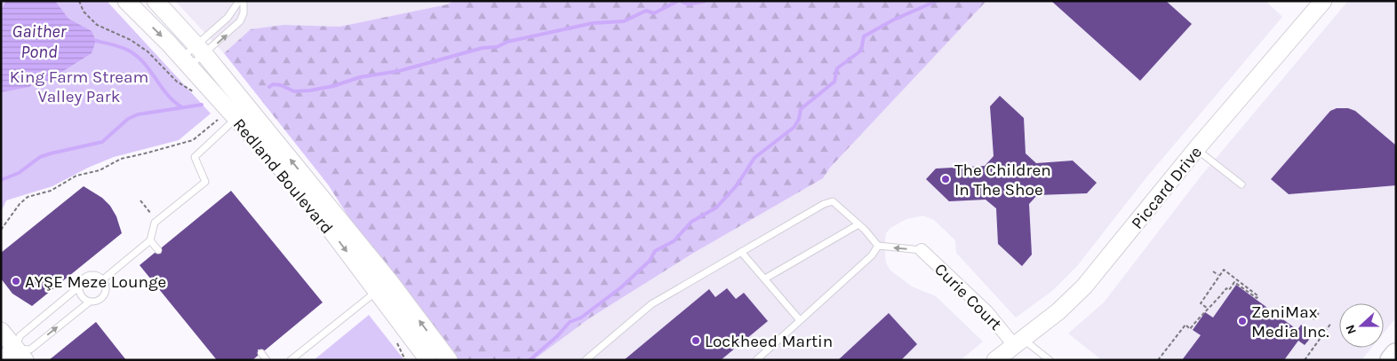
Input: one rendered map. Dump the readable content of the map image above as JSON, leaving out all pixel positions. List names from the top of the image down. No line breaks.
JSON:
{"streets":{"main road":["Redland Boulevard","Piccard Drive"],"street":["Curie Court"]},"crossings":[["Piccard Drive","Curie Court"]],"water":["Gaither Pond"],"parks":["King Farm Stream Valley Park"],"places":["The Children In The Shoe","AYŞE Meze Lounge","ZeniMax Media Inc.","Lockheed Martin"],"north":"left"}
